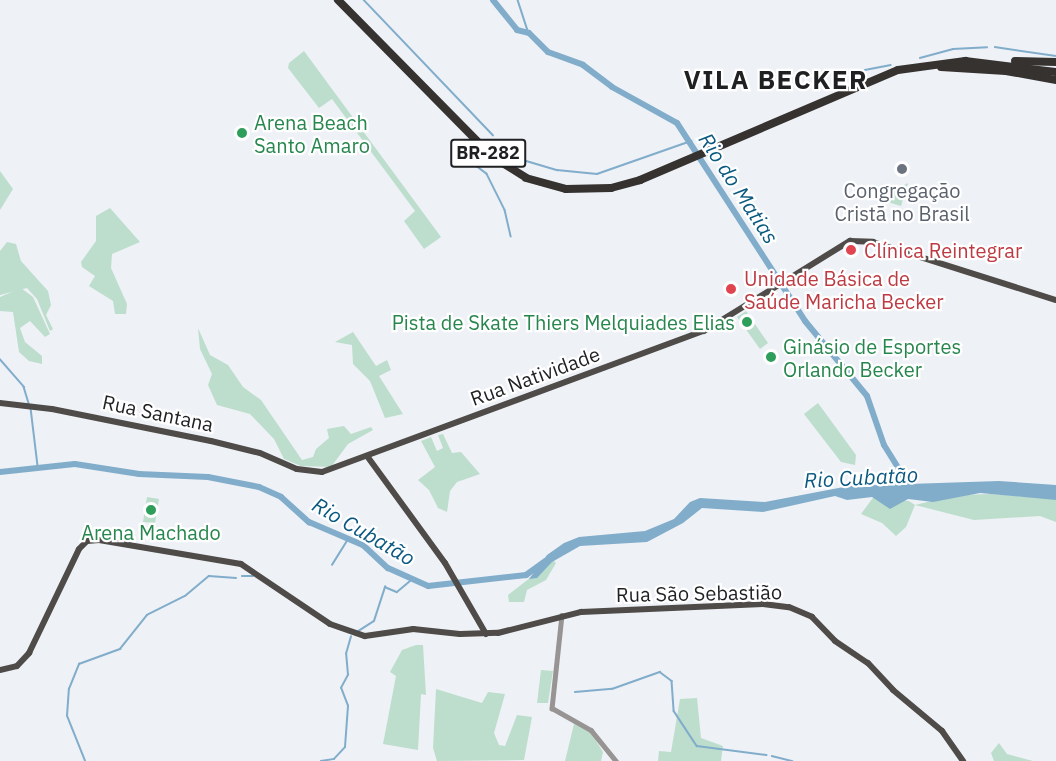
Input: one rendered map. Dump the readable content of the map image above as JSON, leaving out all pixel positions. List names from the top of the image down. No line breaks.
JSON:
{"streets":{"highway":["BR-282"],"main road":["Rua Natividade","Rua Santana","Rua São Sebastião"]},"crossings":[["Rua Natividade","Rua Santana"]],"districts":["VILA BECKER"],"water":["Rio do Matias","Rio Cubatão"],"places":["Arena Beach Santo Amaro","Congregação Cristã no Brasil","Clínica Reintegrar","Unidade Básica de Saúde Maricha Becker","Pista de Skate Thiers Melquiades Elias","Ginásio de Esportes Orlando Becker","Arena Machado"]}
